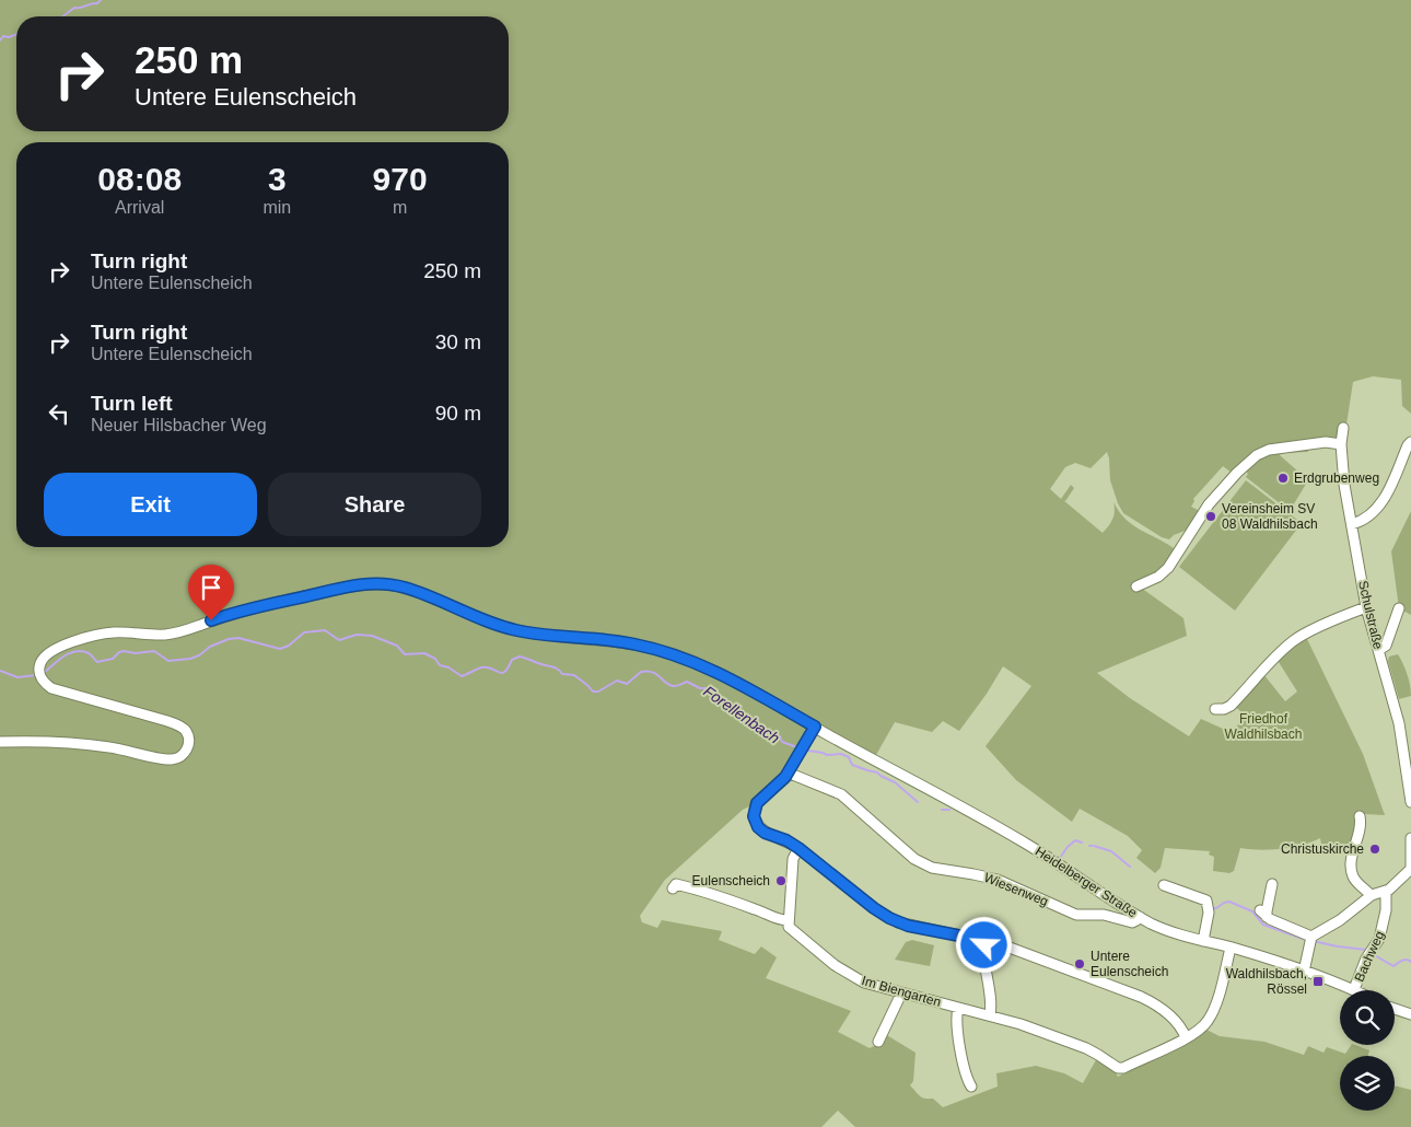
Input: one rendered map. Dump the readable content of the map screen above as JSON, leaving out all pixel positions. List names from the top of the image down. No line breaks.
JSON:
{"streets":{"street":["Schulstraße","Heidelberger Straße","Wiesenweg","Bachweg","Im Biengarten"]},"crossings":[["Heidelberger Straße","Wiesenweg"],["Heidelberger Straße","Bachweg"]],"water":["Forellenbach"],"parks":["Friedhof Waldhilsbach"],"places":{"other":["Erdgrubenweg","Vereinsheim SV 08 Waldhilsbach","Christuskirche","Eulenscheich","Untere Eulenscheich"],"transit":["Waldhilsbach, Rössel"]},"page":{"turn":["250 m","Untere Eulenscheich"],"eta":["08:08","Arrival","3","min","970","m"],"list":[{"name":"Turn right","note":"Untere Eulenscheich","value":"250 m"},{"name":"Turn right","note":"Untere Eulenscheich","value":"30 m"},{"name":"Turn left","note":"Neuer Hilsbacher Weg","value":"90 m"}],"buttons":["Exit","Share"]}}
